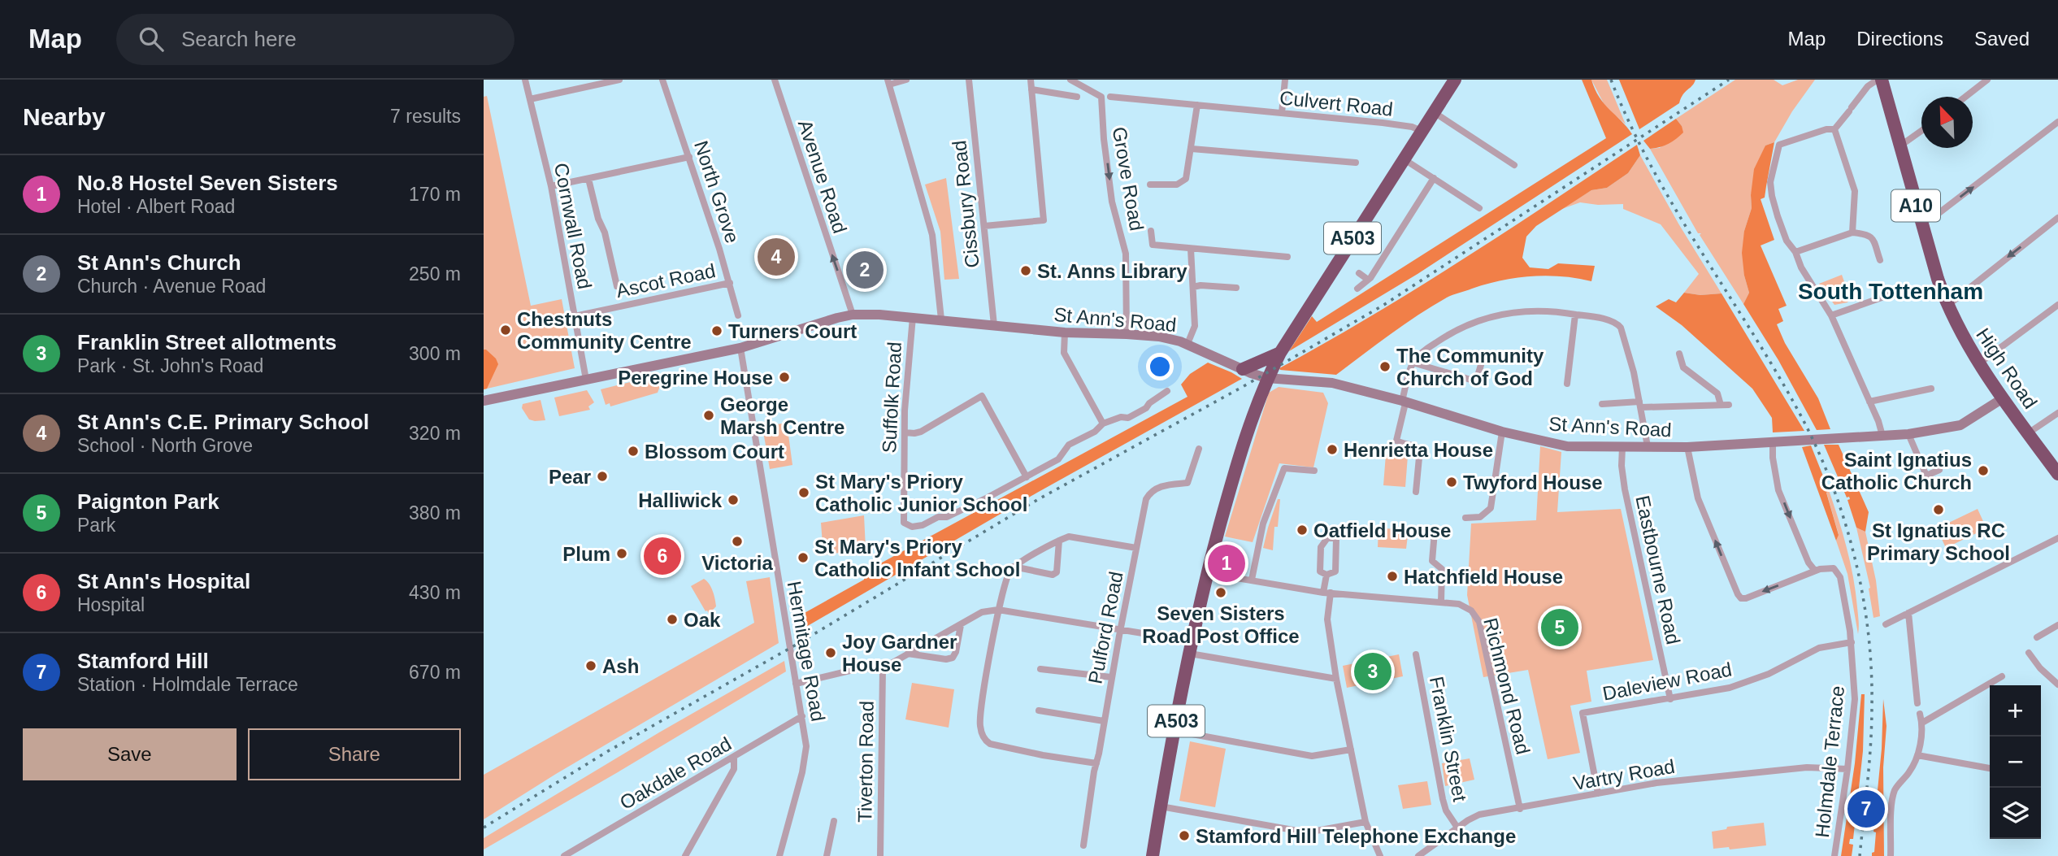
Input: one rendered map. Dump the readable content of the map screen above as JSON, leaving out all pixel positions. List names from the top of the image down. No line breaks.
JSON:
{"streets":{"highway":["A10","A503","High Road"],"main road":["St Ann's Road"],"street":["Culvert Road","Avenue Road","Grove Road","North Grove","Cissbury Road","Cornwall Road","Ascot Road","Suffolk Road","Eastbourne Road","Pulford Road","Hermitage Road","Daleview Road","Richmond Road","Franklin Street","Tiverton Road","Holmdale Terrace","Oakdale Road","Vartry Road"]},"crossings":[["Culvert Road","A503"],["Avenue Road","St Ann's Road"],["Grove Road","St Ann's Road"],["North Grove","Ascot Road"],["Cissbury Road","St Ann's Road"],["Cornwall Road","Ascot Road"],["Cornwall Road","St Ann's Road"],["A503","St Ann's Road"],["A503","Richmond Road"],["St Ann's Road","High Road"],["St Ann's Road","Suffolk Road"],["St Ann's Road","Eastbourne Road"],["St Ann's Road","Hermitage Road"],["Eastbourne Road","Daleview Road"],["Hermitage Road","Oakdale Road"],["Daleview Road","Holmdale Terrace"],["Daleview Road","Vartry Road"],["Richmond Road","Vartry Road"],["Franklin Street","Vartry Road"],["Holmdale Terrace","Vartry Road"]],"one_way":["Avenue Road","Grove Road"],"districts":["South Tottenham"],"places":["St. Anns Library","Chestnuts Community Centre","Turners Court","The Community Church of God","Peregrine House","George Marsh Centre","Henrietta House","Blossom Court","Saint Ignatius Catholic Church","Pear","Twyford House","St Mary's Priory Catholic Junior School","Halliwick","St Ignatius RC Primary School","Oatfield House","Victoria","Plum","St Mary's Priory Catholic Infant School","Hatchfield House","Seven Sisters Road Post Office","Oak","Joy Gardner House","Ash","Stamford Hill Telephone Exchange"],"north":"top left","page":{"header":"Map","search":"Search here","nav":["Map","Directions","Saved"],"heading":["Nearby","7 results"],"list":[{"mark":"1","name":"No.8 Hostel Seven Sisters","note":"Hotel · Albert Road","value":"170 m"},{"mark":"2","name":"St Ann's Church","note":"Church · Avenue Road","value":"250 m"},{"mark":"3","name":"Franklin Street allotments","note":"Park · St. John's Road","value":"300 m"},{"mark":"4","name":"St Ann's C.E. Primary School","note":"School · North Grove","value":"320 m"},{"mark":"5","name":"Paignton Park","note":"Park","value":"380 m"},{"mark":"6","name":"St Ann's Hospital","note":"Hospital","value":"430 m"},{"mark":"7","name":"Stamford Hill","note":"Station · Holmdale Terrace","value":"670 m"}],"pins":["4","2","6","1","5","3","7"],"map_buttons":["+","−"],"buttons":["Save","Share"]}}
